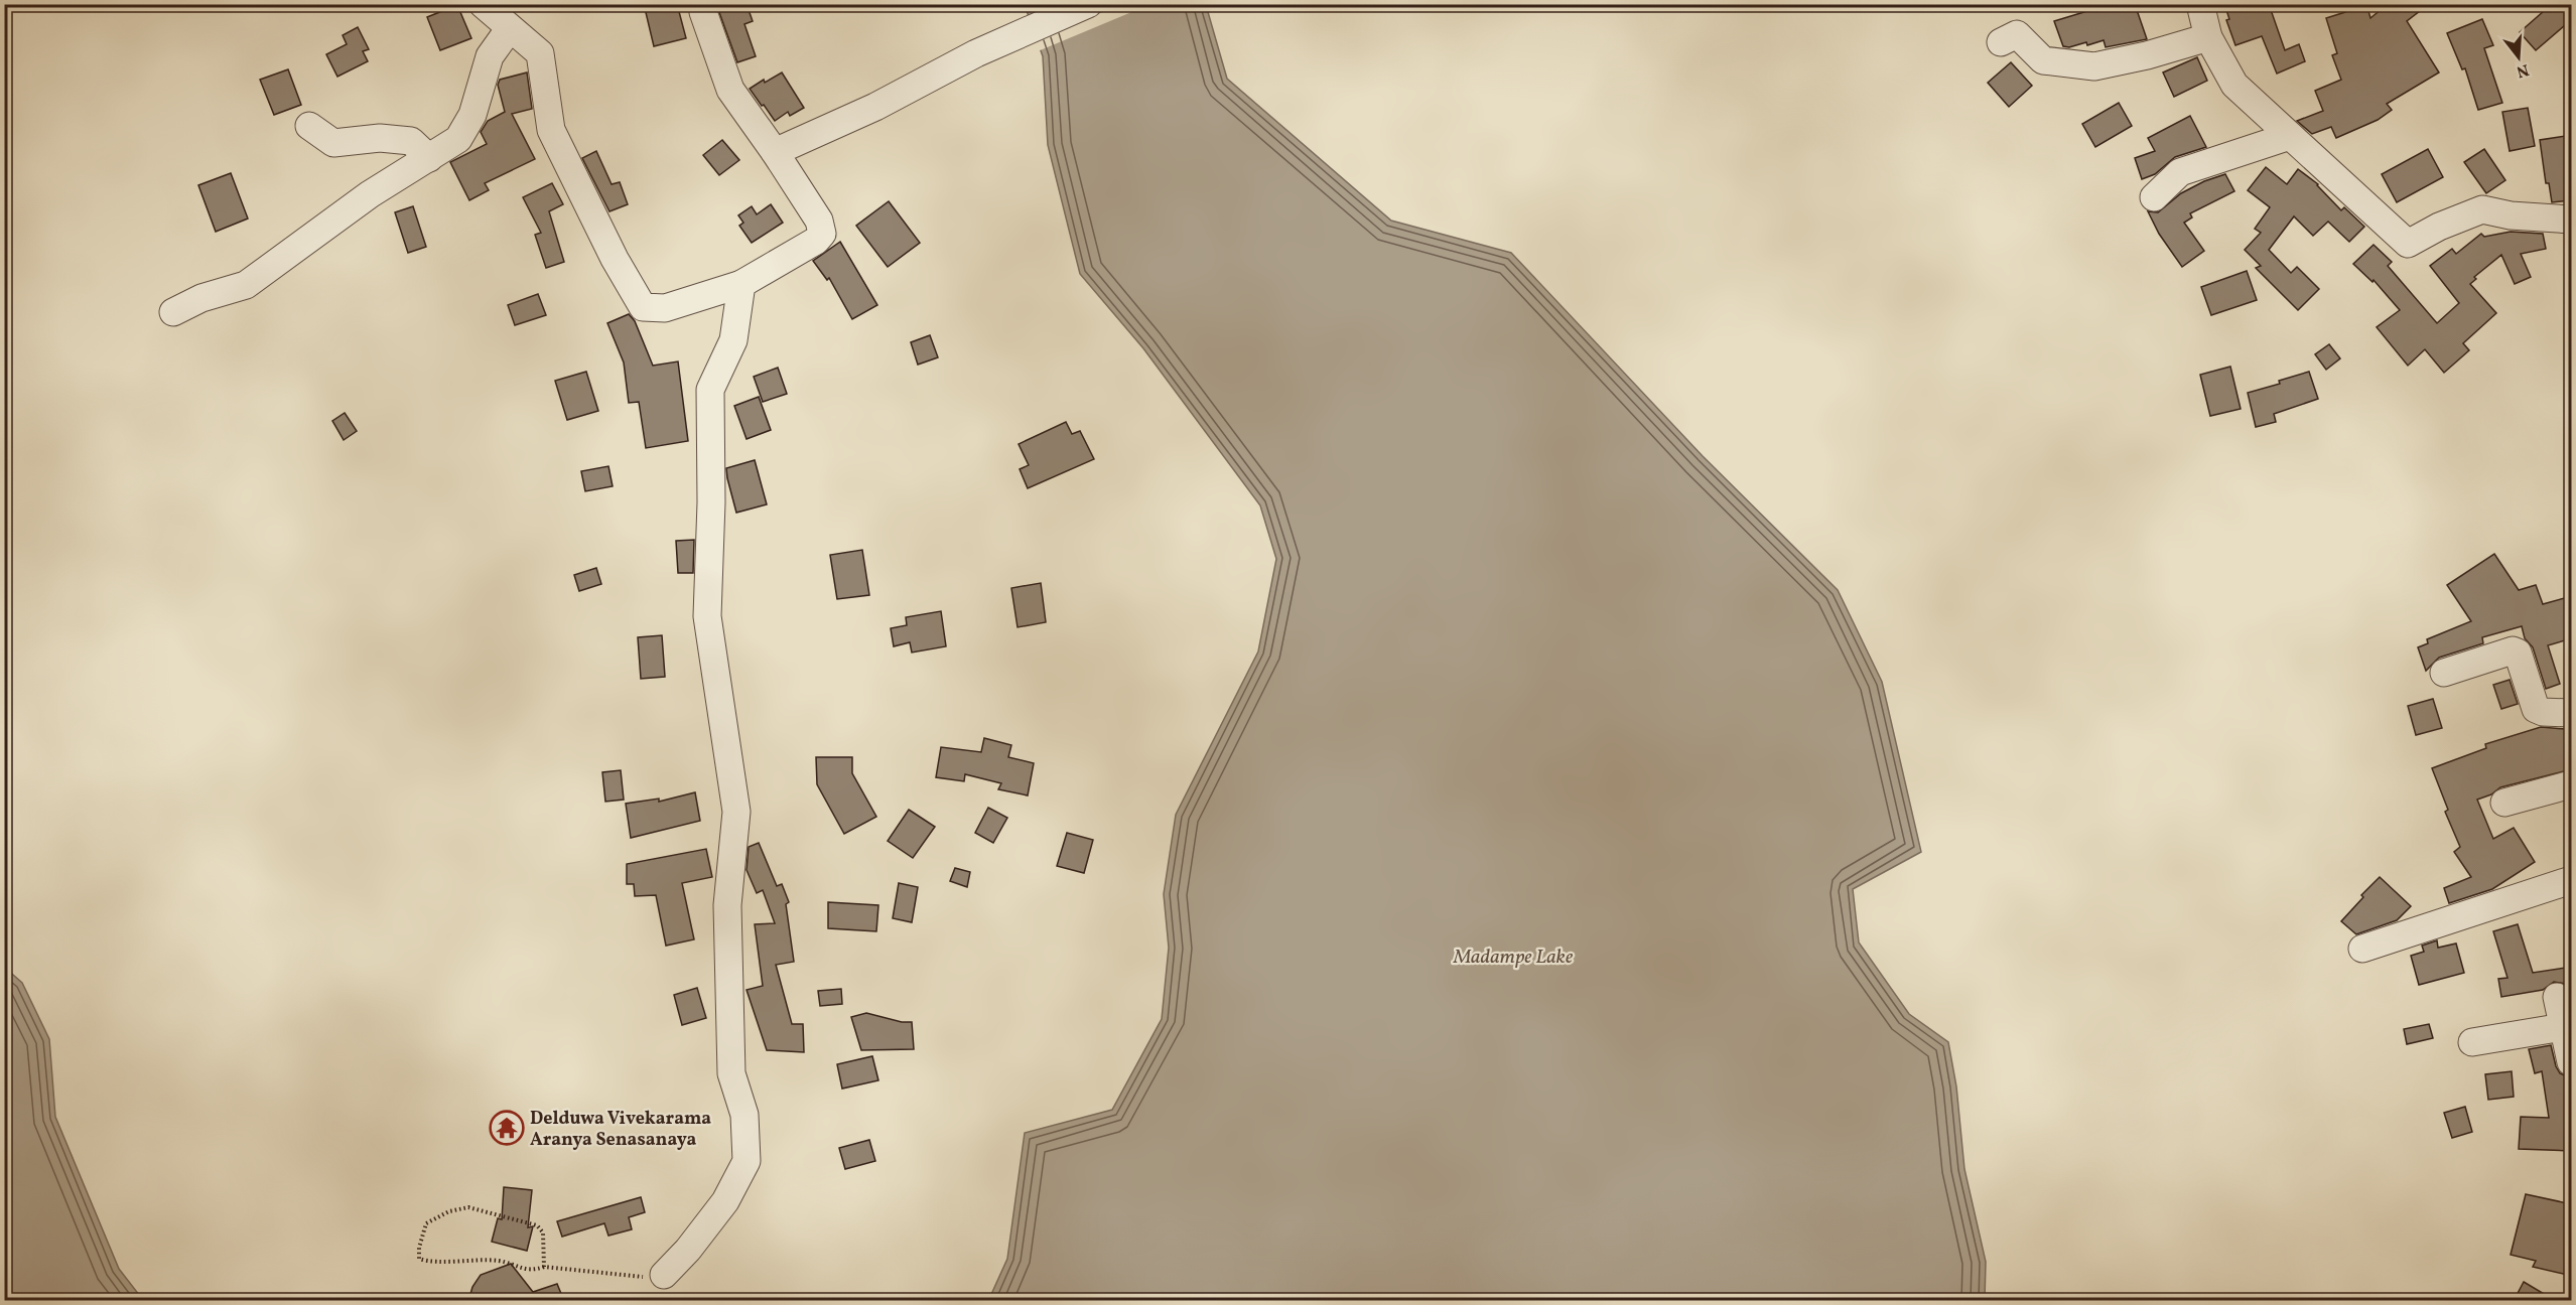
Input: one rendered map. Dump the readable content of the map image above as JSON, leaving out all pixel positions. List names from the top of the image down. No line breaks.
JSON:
{"water":["Madampe Lake"],"places":{"temple":["Delduwa Vivekarama Aranya Senasanaya"]},"north":"bottom"}
